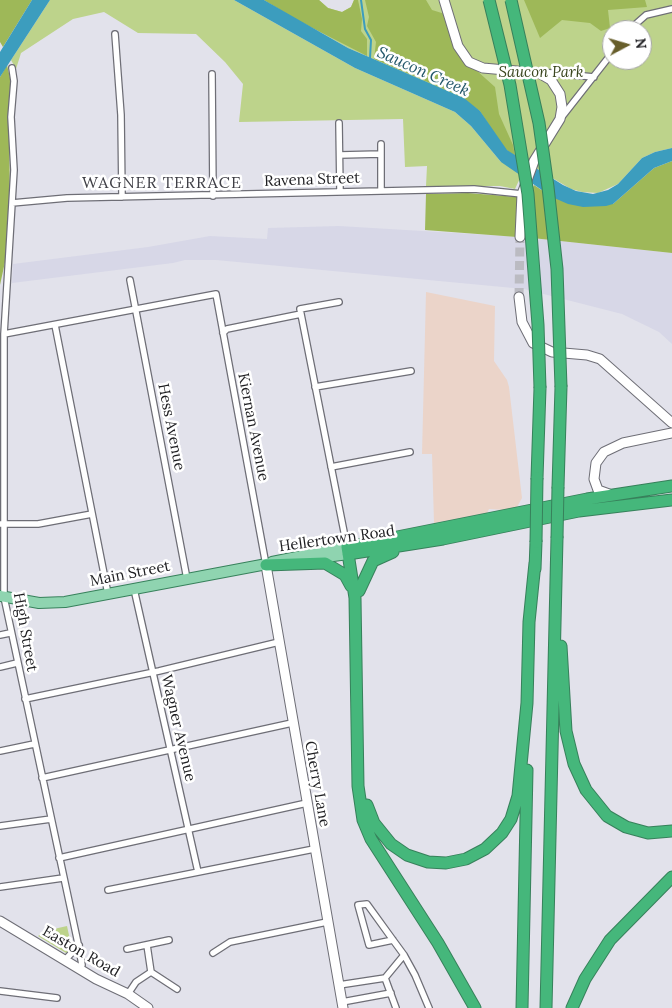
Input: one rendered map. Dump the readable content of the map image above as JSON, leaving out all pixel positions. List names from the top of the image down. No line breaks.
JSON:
{"streets":{"highway":["Hellertown Road"],"main road":["Main Street"],"street":["Ravena Street","Hess Avenue","Kiernan Avenue","High Street","Wagner Avenue","Cherry Lane","Easton Road"]},"crossings":[["Ravena Street","High Street"],["Hess Avenue","Kiernan Avenue"],["Hess Avenue","Main Street"],["Kiernan Avenue","Hellertown Road"],["Kiernan Avenue","Main Street"],["Kiernan Avenue","Cherry Lane"],["Hellertown Road","Main Street"],["Hellertown Road","Cherry Lane"],["Main Street","High Street"],["Main Street","Wagner Avenue"],["Main Street","Cherry Lane"],["High Street","Easton Road"]],"districts":["WAGNER TERRACE"],"water":["Saucon Creek"],"parks":["Saucon Park"],"north":"right"}
